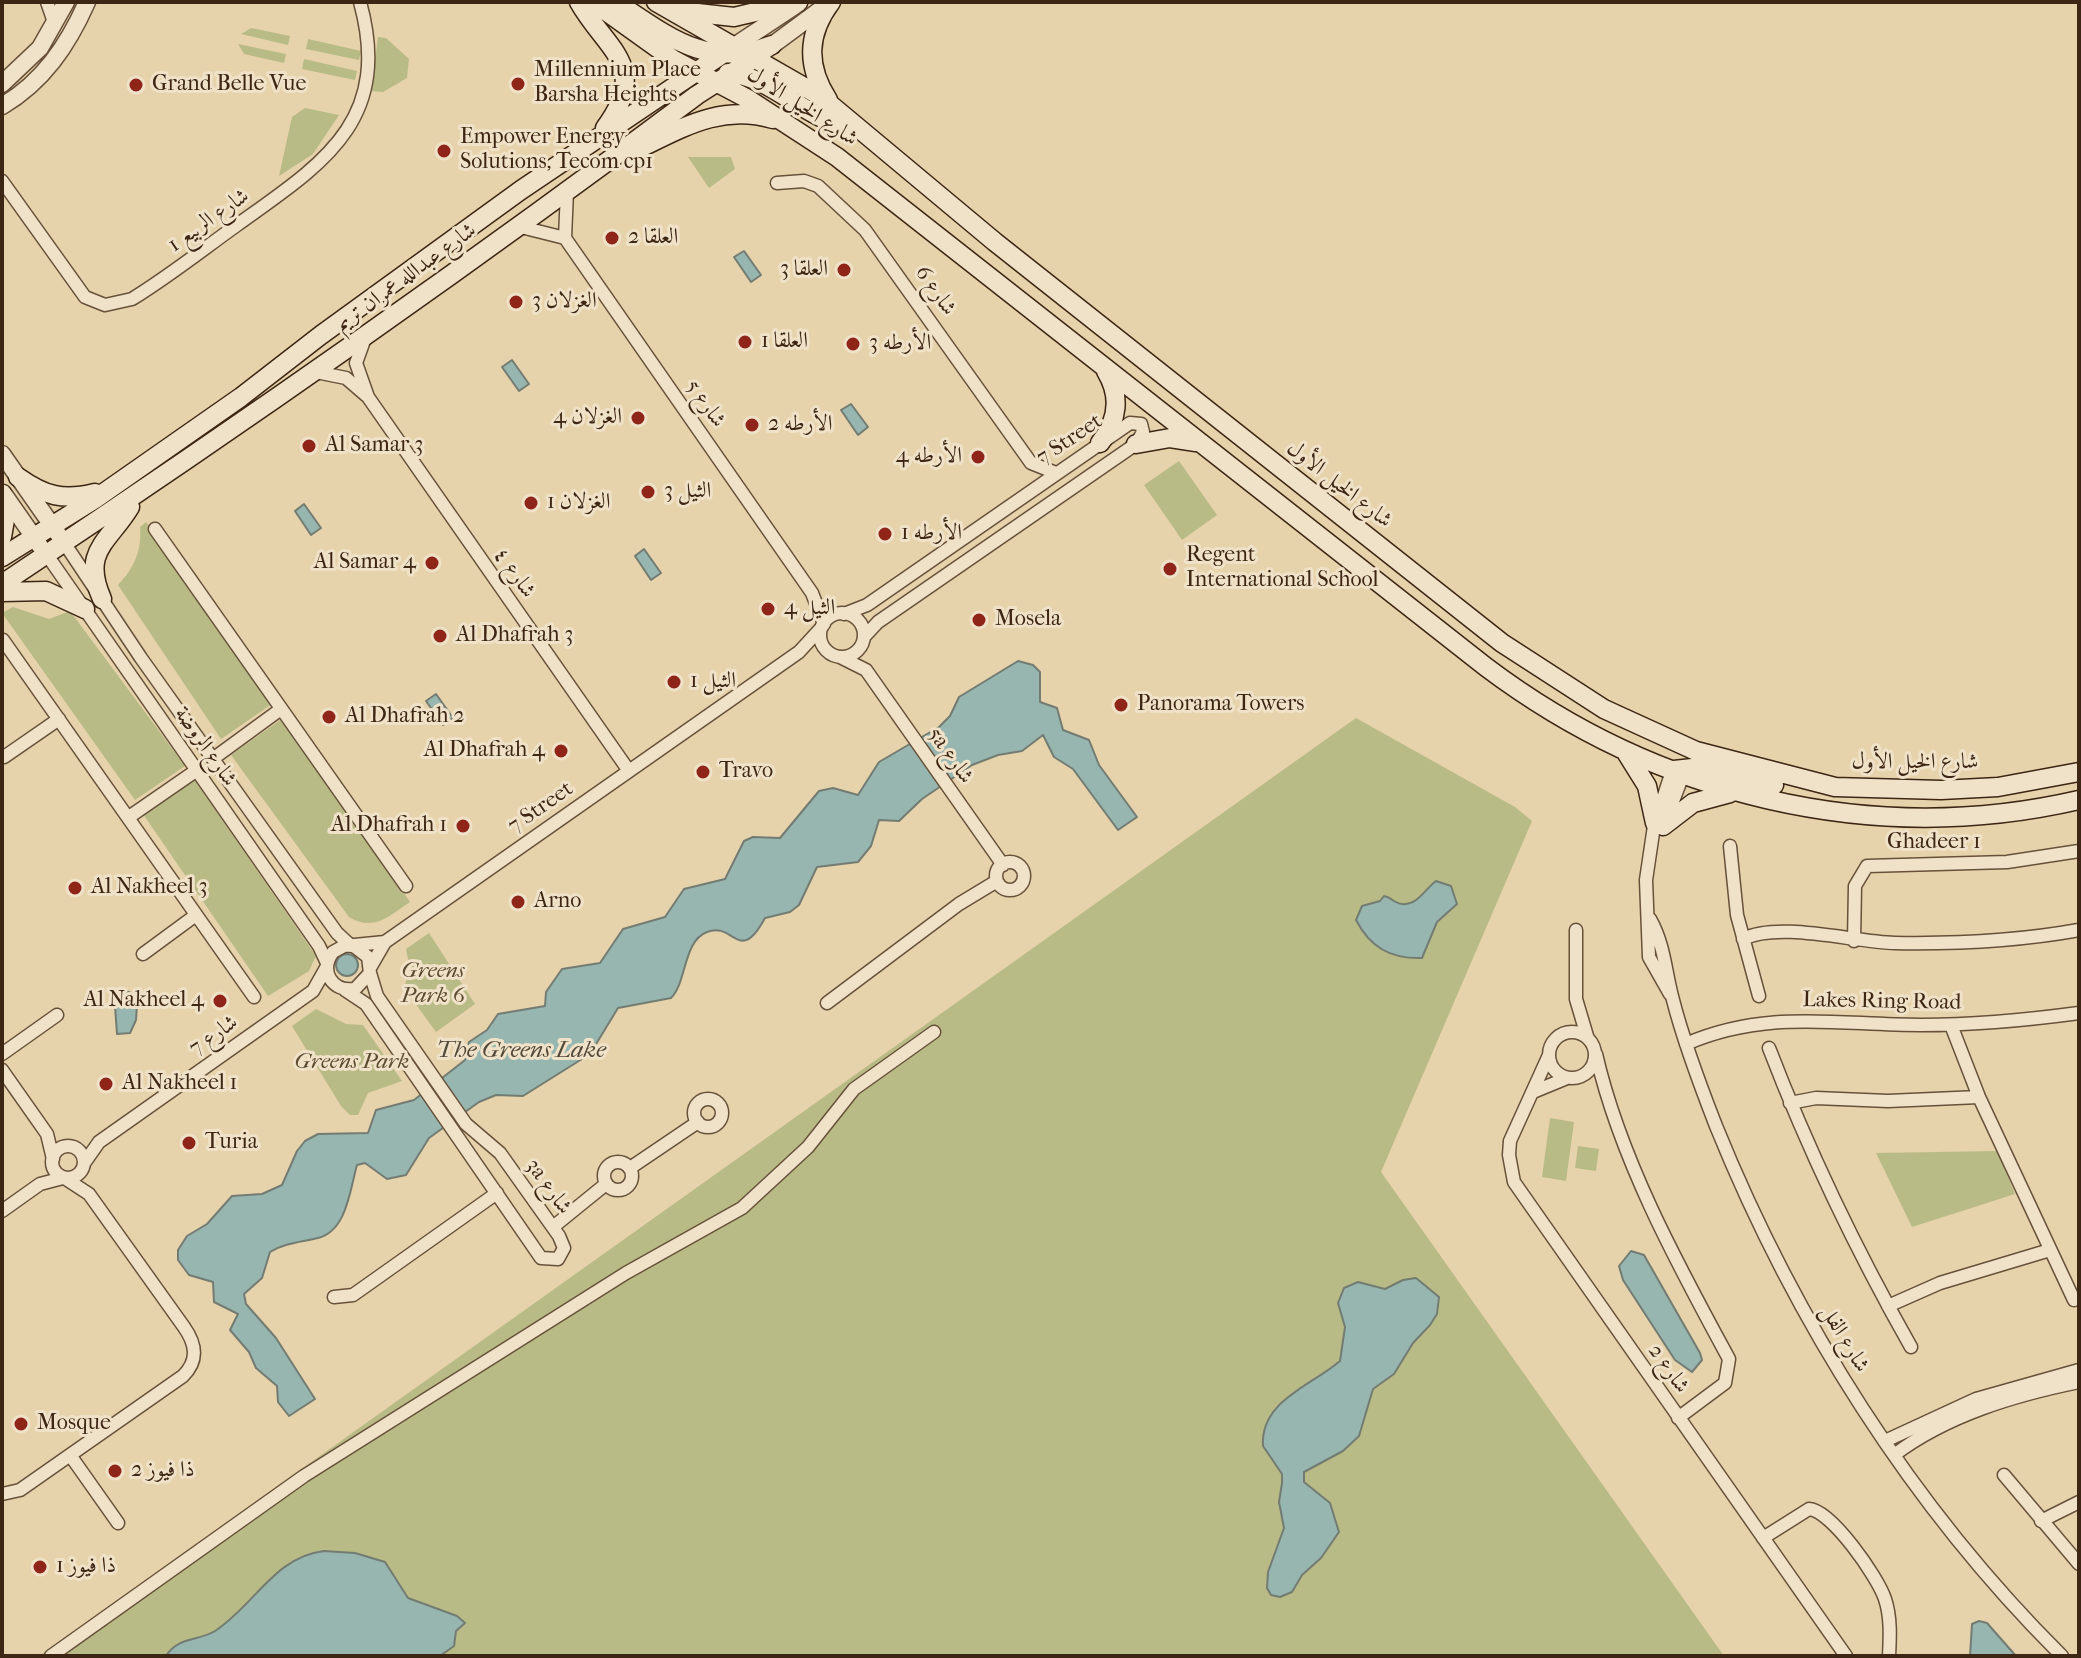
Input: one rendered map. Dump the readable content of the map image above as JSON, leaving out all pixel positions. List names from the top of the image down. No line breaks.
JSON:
{"streets":{"main road":["شارع الخيل الأول","شارع عبدالله عمران تريم"],"street":["شارع الربيع 1","شارع 6","شارع 5","7 Street","شارع ٤","شارع الروضة","5a شارع","Ghadeer 1","Lakes Ring Road","شارع 7","3a شارع","شارع الفل","شارع 2"]},"crossings":[["شارع الخيل الأول","شارع عبدالله عمران تريم"],["شارع الخيل الأول","شارع الفل"],["شارع عبدالله عمران تريم","شارع ٤"],["شارع عبدالله عمران تريم","شارع الروضة"],["شارع 5","7 Street"],["شارع 5","5a شارع"],["7 Street","شارع ٤"],["7 Street","5a شارع"],["شارع الروضة","شارع 7"],["شارع الروضة","3a شارع"],["Lakes Ring Road","شارع الفل"],["شارع 7","3a شارع"]],"water":["The Greens Lake"],"parks":["Greens Park 6","Greens Park"],"places":["Millennium Place Barsha Heights","Grand Belle Vue","Empower Energy Solutions, Tecom cp1","العلقا 2","العلقا 3","الغزلان 3","العلقا 1","الأرطه 3","الغزلان 4","الأرطه 2","Al Samar 3","الأرطه 4","الثيل 3","الغزلان 1","الأرطه 1","Al Samar 4","Regent International School","الثيل 4","Mosela","Al Dhafrah 3","الثيل 1","Panorama Towers","Al Dhafrah 2","Al Dhafrah 4","Travo","Al Dhafrah 1","Al Nakheel 3","Arno","Al Nakheel 4","Al Nakheel 1","Turia","Mosque","ذا فيوز 2","ذا فيوز 1"]}
